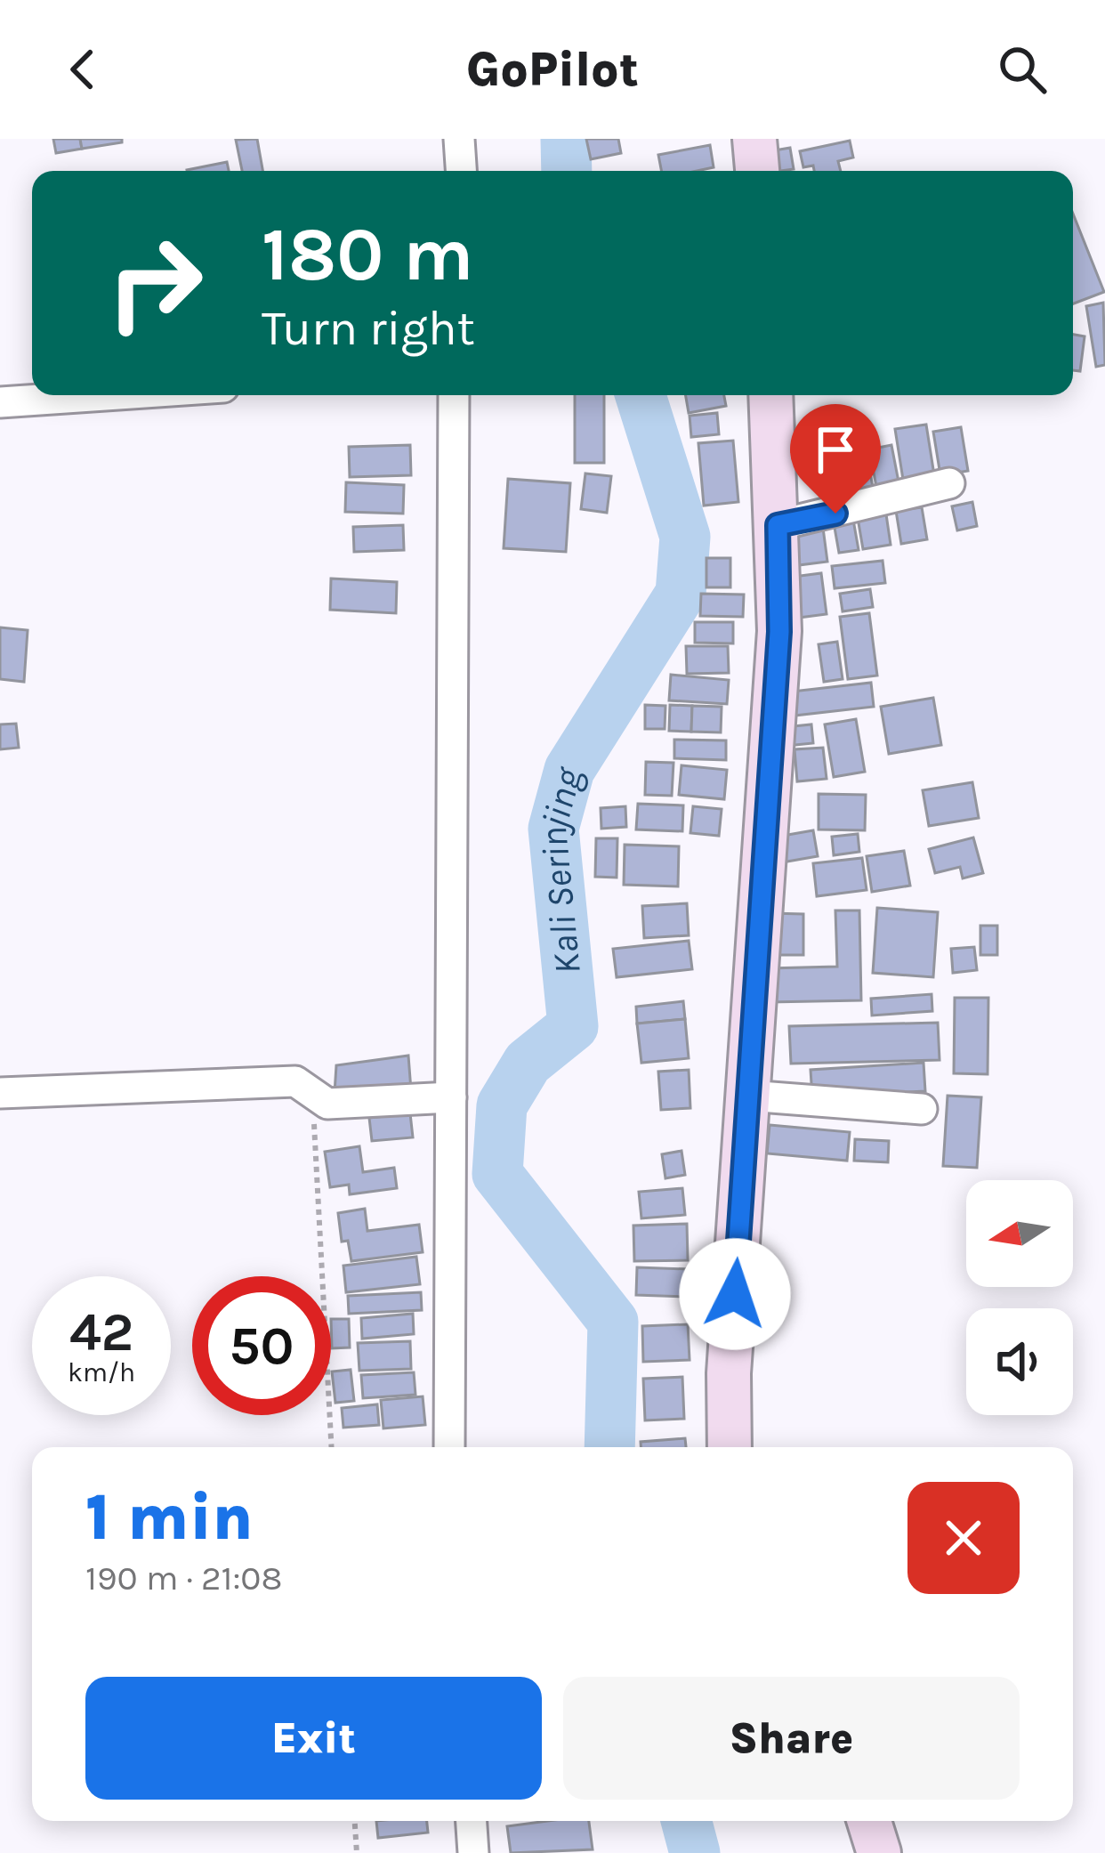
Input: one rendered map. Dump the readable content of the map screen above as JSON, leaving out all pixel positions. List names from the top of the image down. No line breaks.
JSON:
{"water":["Kali Serinjing"],"north":"left","page":{"header":"GoPilot","turn":["180 m","Turn right"],"speed":"42 km/h","limit":"50","heading":["1 min","190 m · 21:08"],"buttons":["Exit","Share"]}}
